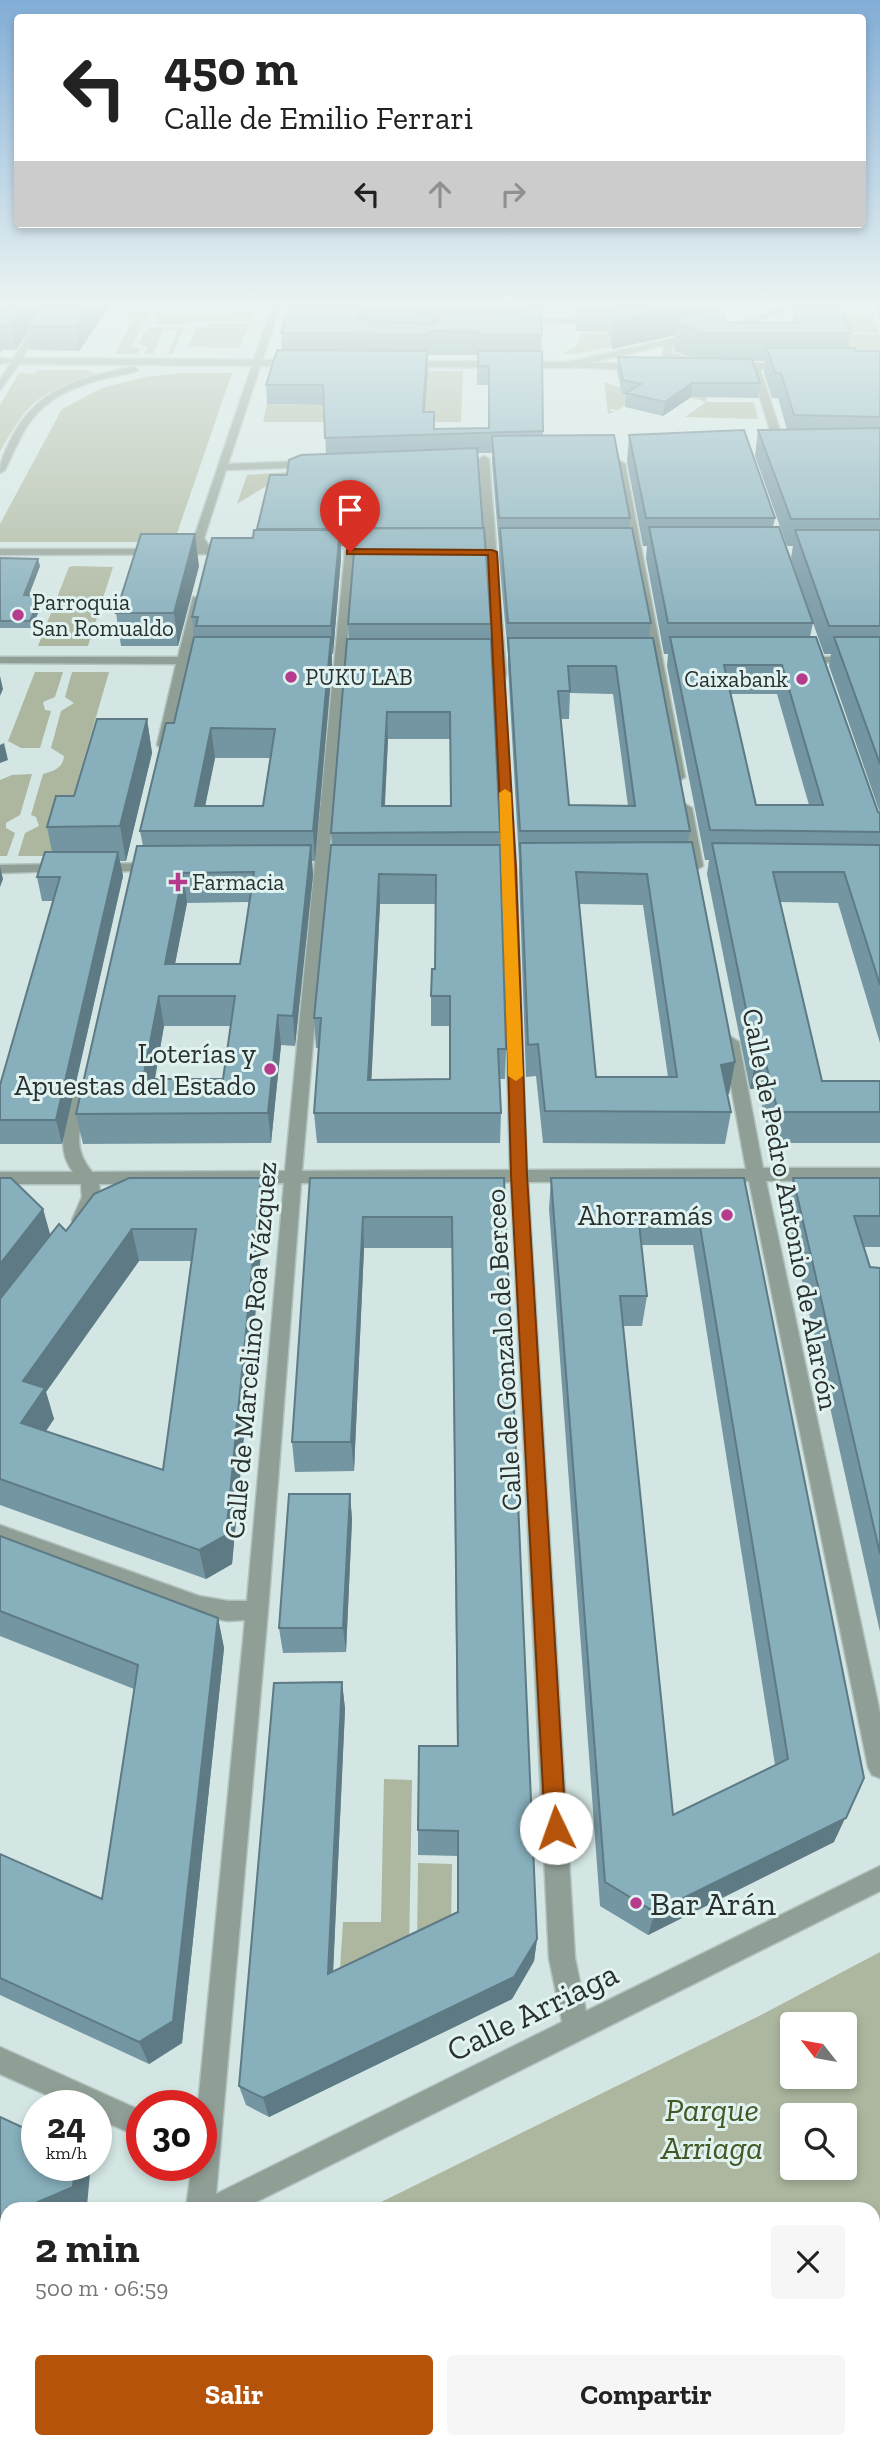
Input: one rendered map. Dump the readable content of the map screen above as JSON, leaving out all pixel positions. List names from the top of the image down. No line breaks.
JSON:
{"streets":{"street":["Calle de Pedro Antonio de Alarcón","Calle de Marcelino Roa Vázquez","Calle de Gonzalo de Berceo","Calle Arriaga"]},"crossings":[["Calle de Gonzalo de Berceo","Calle Arriaga"]],"parks":["Parque Arriaga"],"places":{"other":["Parroquia San Romualdo","PUKU LAB","Caixabank","Loterías y Apuestas del Estado","Ahorramás","Bar Arán"],"health":["Farmacia"]},"north":"top left","page":{"turn":["450 m","Calle de Emilio Ferrari"],"speed":"24 km/h","limit":"30","heading":["2 min","500 m · 06:59"],"buttons":["Salir","Compartir"]}}
